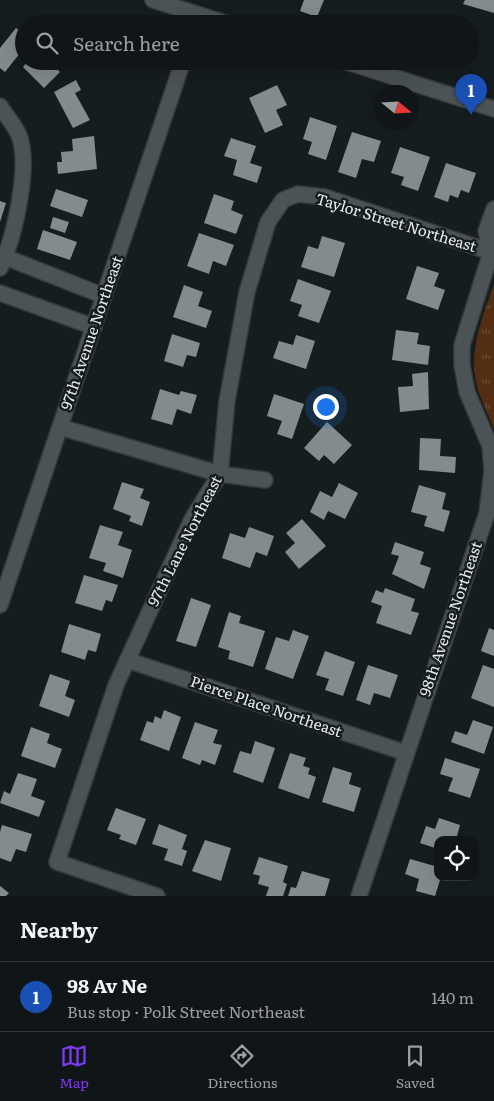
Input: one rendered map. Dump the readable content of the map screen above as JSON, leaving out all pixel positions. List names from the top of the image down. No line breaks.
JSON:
{"streets":{"street":["Taylor Street Northeast","97th Avenue Northeast","97th Lane Northeast","98th Avenue Northeast","Pierce Place Northeast"]},"crossings":[["Taylor Street Northeast","97th Lane Northeast"],["Taylor Street Northeast","98th Avenue Northeast"],["97th Lane Northeast","Pierce Place Northeast"],["98th Avenue Northeast","Pierce Place Northeast"]],"north":"right","page":{"search":"Search here","pins":"1","heading":"Nearby","list":[{"mark":"1","name":"98 Av Ne","note":"Bus stop · Polk Street Northeast","value":"140 m"}],"nav":["Map","Directions","Saved"]}}
